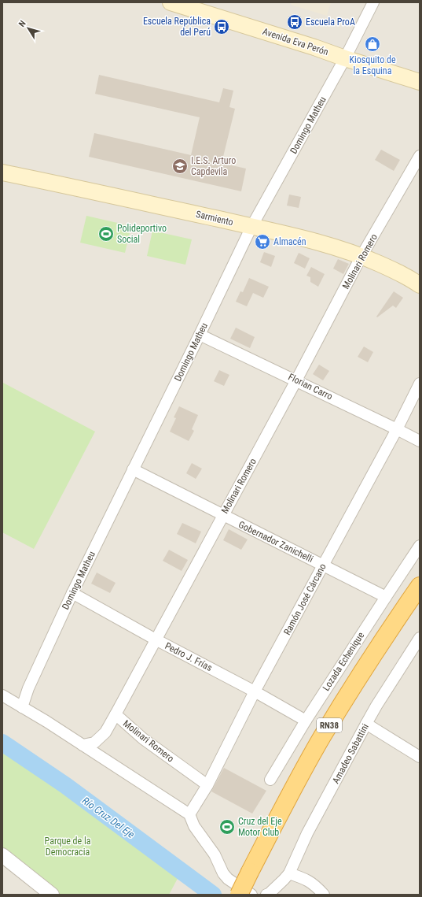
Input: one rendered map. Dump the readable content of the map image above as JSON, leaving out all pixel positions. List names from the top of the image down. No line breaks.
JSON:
{"streets":{"highway":["RN38"],"main road":["Avenida Eva Perón","Sarmiento"],"street":["Domingo Matheu","Molinari Romero","Florian Carro","Gobernador Zanichelli","Ramón José Cárcano","Pedro J. Frías","Lozada Echenique","Amadeo Sabattini"]},"crossings":[["Avenida Eva Perón","Domingo Matheu"],["Domingo Matheu","Sarmiento"],["Domingo Matheu","Florian Carro"],["Domingo Matheu","Gobernador Zanichelli"],["Domingo Matheu","Pedro J. Frías"],["Sarmiento","Molinari Romero"],["Molinari Romero","Florian Carro"],["Molinari Romero","Gobernador Zanichelli"],["Molinari Romero","Ramón José Cárcano"],["Molinari Romero","Pedro J. Frías"],["Florian Carro","Ramón José Cárcano"],["Gobernador Zanichelli","Ramón José Cárcano"],["Gobernador Zanichelli","Lozada Echenique"],["Ramón José Cárcano","Pedro J. Frías"],["Pedro J. Frías","Lozada Echenique"]],"water":["Río Cruz Del Eje"],"parks":["Parque de la Democracia"],"places":{"bus stop":["Escuela ProA","Escuela República del Perú"],"shop":["Kiosquito de la Esquina"],"school or university":["I.E.S. Arturo Capdevila"],"sports":["Polideportivo Social","Cruz del Eje Motor Club"],"supermarket":["Almacén"]},"north":"top left"}
